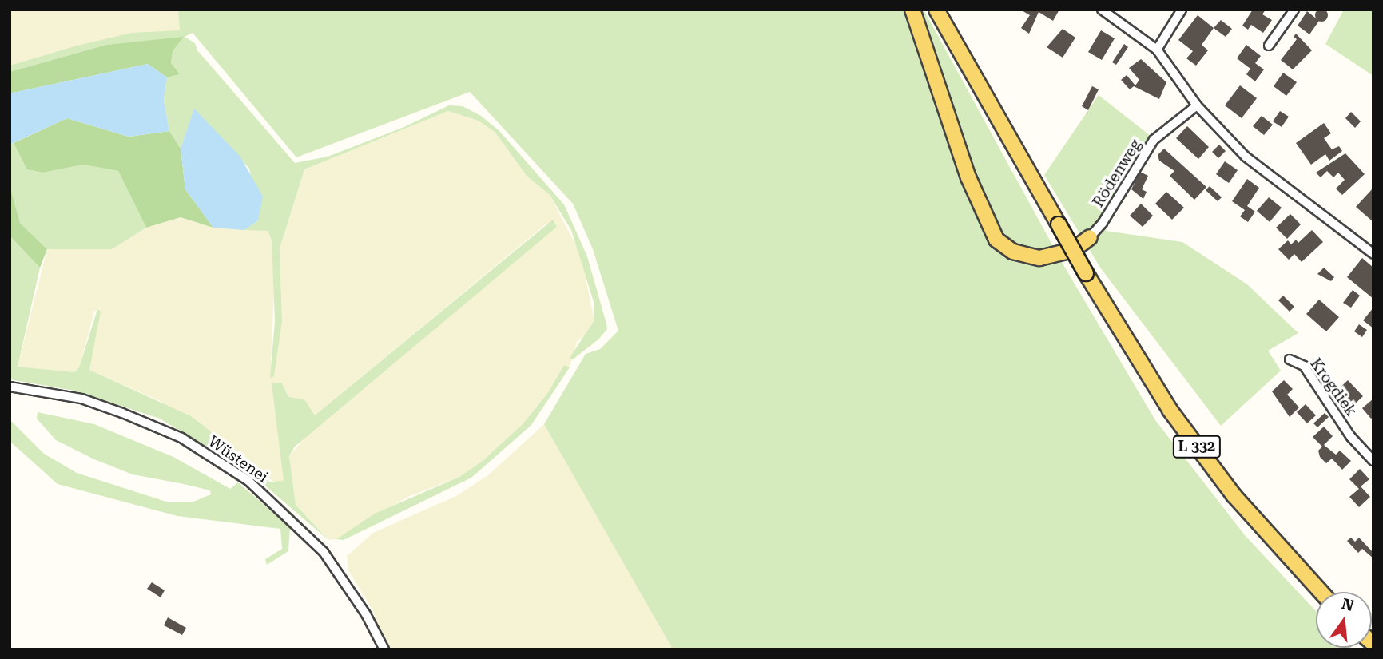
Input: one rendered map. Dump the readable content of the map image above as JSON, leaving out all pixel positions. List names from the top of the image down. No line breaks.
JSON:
{"streets":{"main road":["L 332"],"street":["Rödenweg","Krogdiek","Wüstenei"]},"north":"top"}
